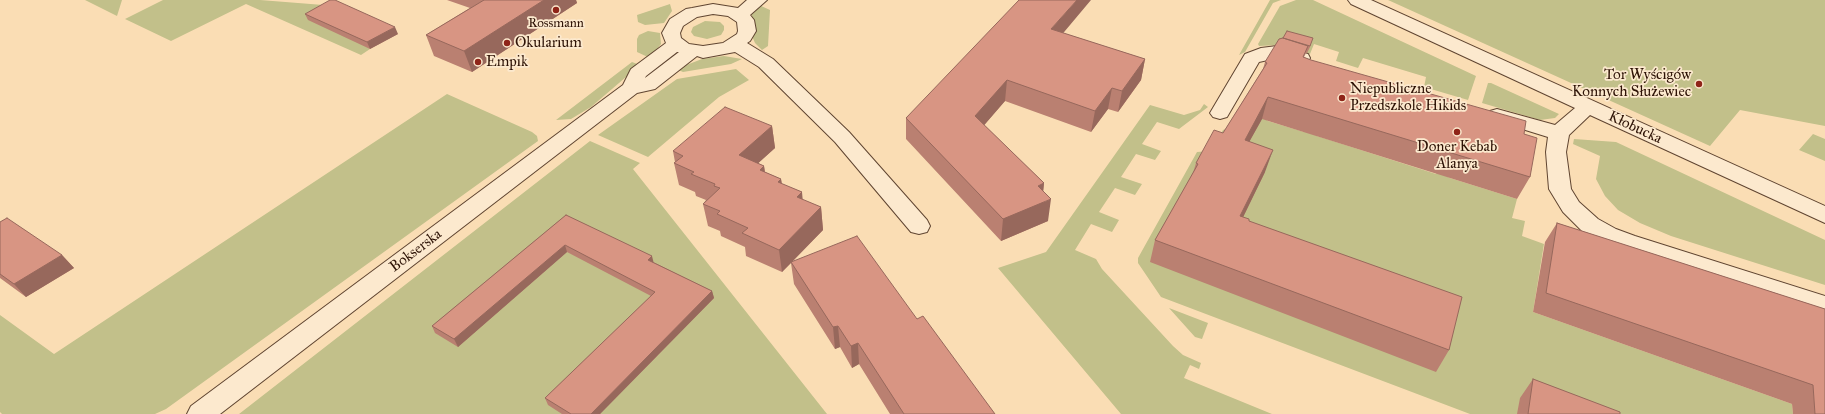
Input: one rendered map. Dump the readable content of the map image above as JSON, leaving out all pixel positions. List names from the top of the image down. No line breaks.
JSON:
{"streets":{"street":["Kłobucka","Bokserska"]},"places":["Rossmann","Okularium","Empik","Tor Wyścigów Konnych Służewiec","Niepubliczne Przedszkole Hikids","Doner Kebab Alanya"]}
